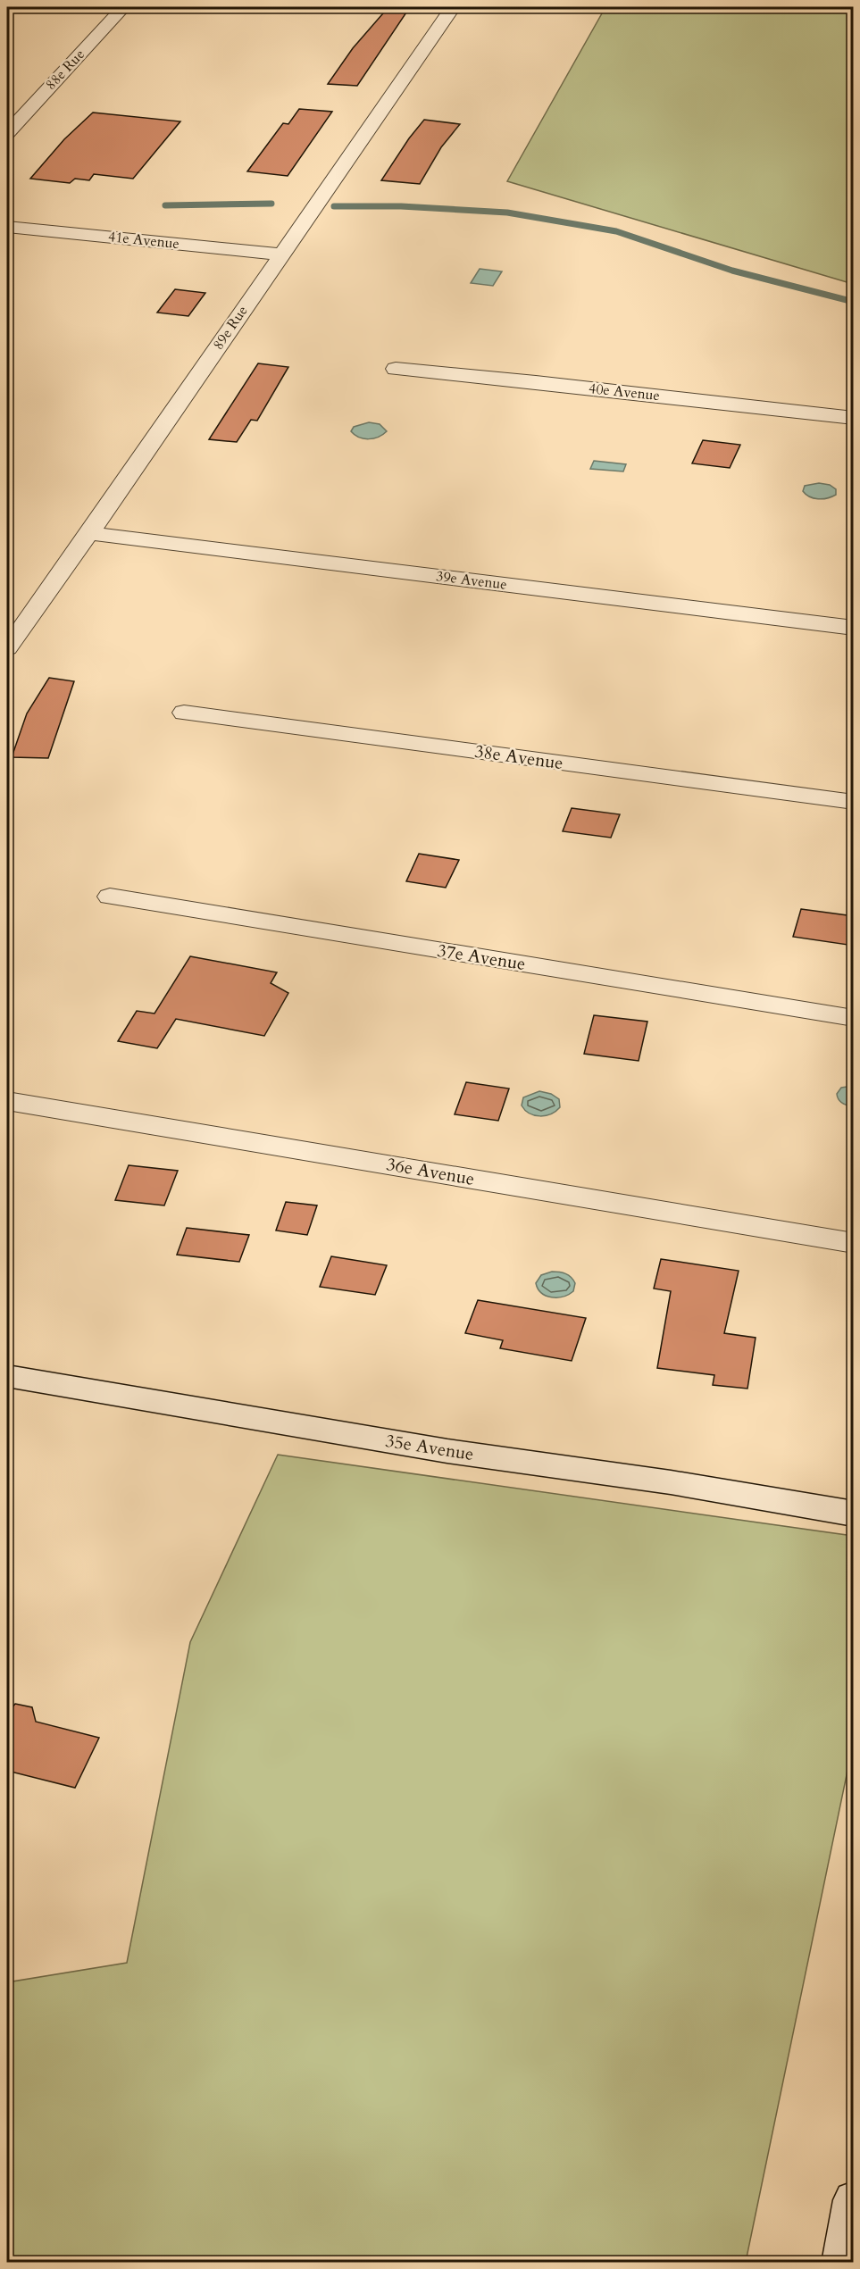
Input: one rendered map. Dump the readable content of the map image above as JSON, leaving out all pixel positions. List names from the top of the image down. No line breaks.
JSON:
{"streets":{"street":["88e Rue","41e Avenue","89e Rue","40e Avenue","39e Avenue","38e Avenue","37e Avenue","36e Avenue","35e Avenue"]},"crossings":[["41e Avenue","89e Rue"],["89e Rue","39e Avenue"]]}
